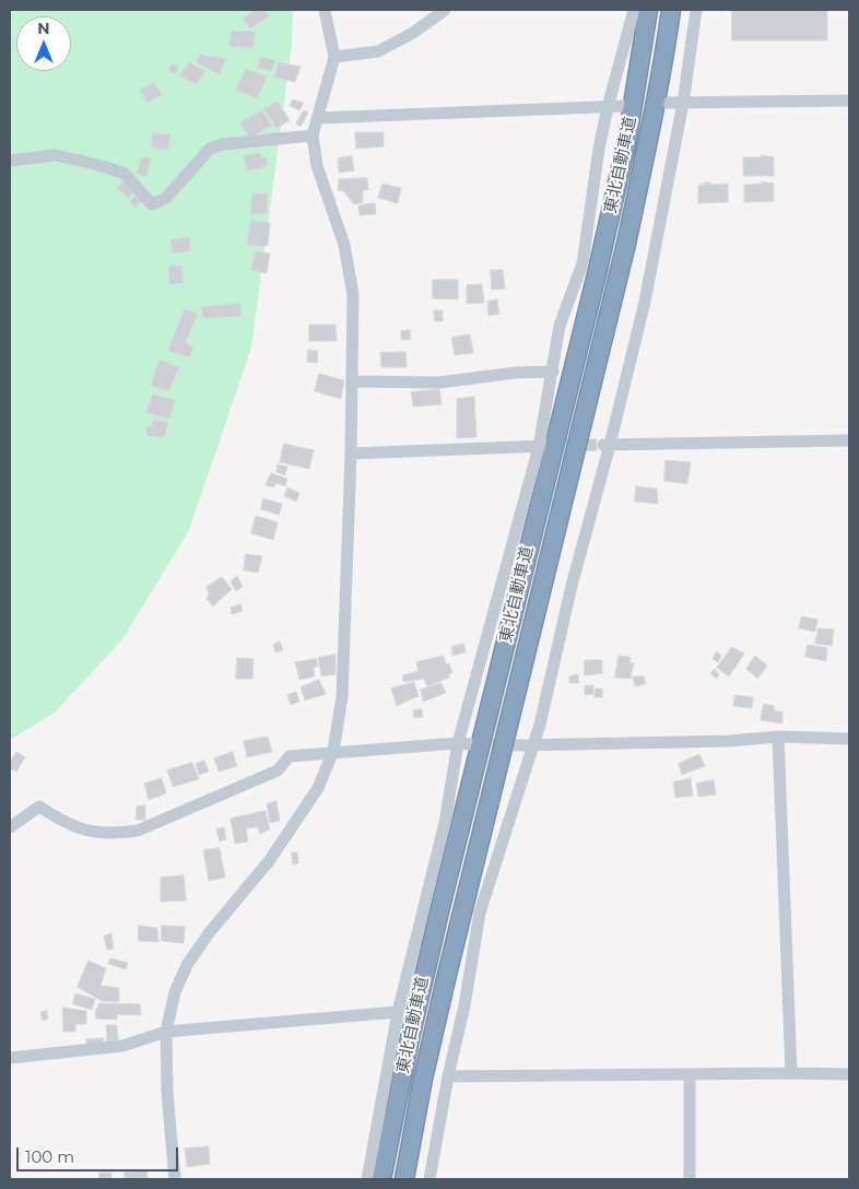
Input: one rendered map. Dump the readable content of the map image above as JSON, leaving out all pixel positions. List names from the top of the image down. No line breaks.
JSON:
{"streets":{"highway":["東北自動車道"]},"scale_bar":"100 m","north":"top"}
